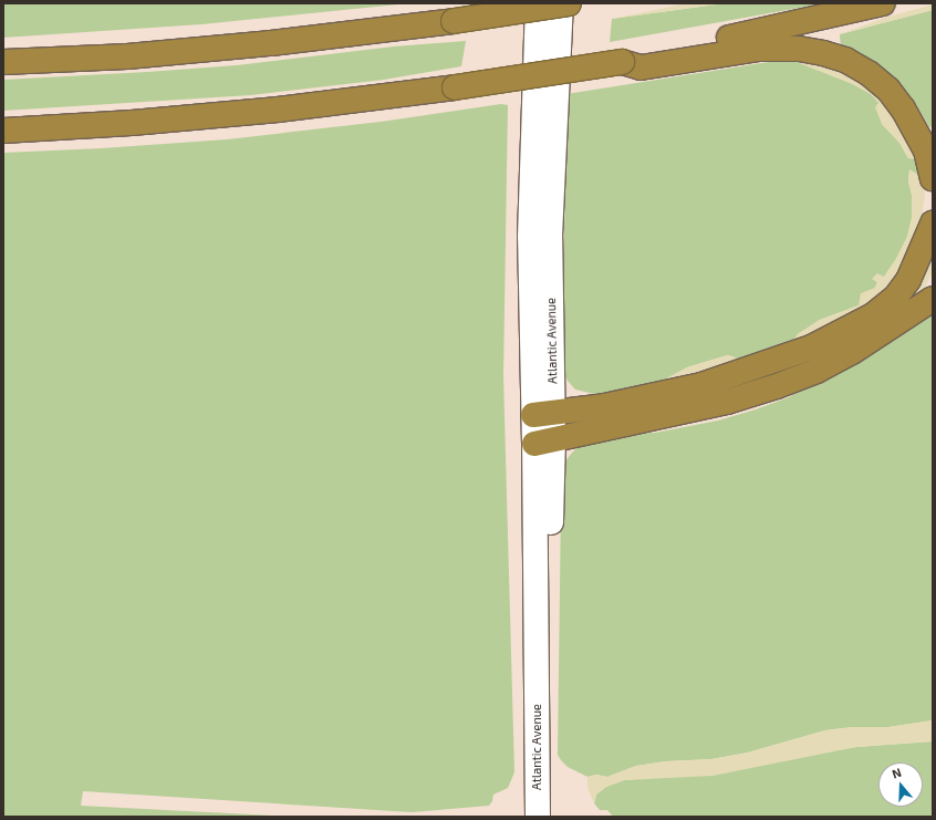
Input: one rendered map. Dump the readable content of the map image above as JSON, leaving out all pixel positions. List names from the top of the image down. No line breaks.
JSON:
{"streets":{"main road":["Atlantic Avenue"]},"north":"top"}
